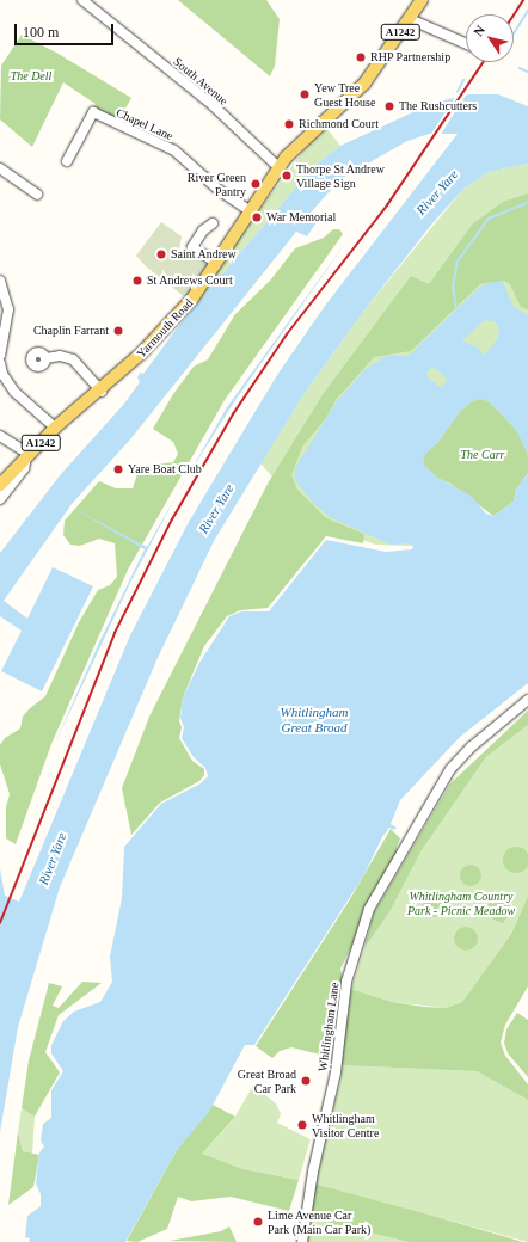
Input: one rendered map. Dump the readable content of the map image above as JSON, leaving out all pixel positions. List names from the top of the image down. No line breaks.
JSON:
{"streets":{"main road":["A1242","Yarmouth Road"],"street":["South Avenue","Chapel Lane","Whitlingham Lane"]},"crossings":[["South Avenue","Yarmouth Road"],["Chapel Lane","Yarmouth Road"]],"water":["River Yare","Whitlingham Great Broad"],"parks":["The Dell","The Carr","Whitlingham Country Park - Picnic Meadow"],"places":["RHP Partnership","Yew Tree Guest House","The Rushcutters","Richmond Court","Thorpe St Andrew Village Sign","River Green Pantry","War Memorial","Saint Andrew","St Andrews Court","Chaplin Farrant","Yare Boat Club","Great Broad Car Park","Whitlingham Visitor Centre","Lime Avenue Car Park (Main Car Park)"],"scale_bar":"100 m","north":"top left"}
